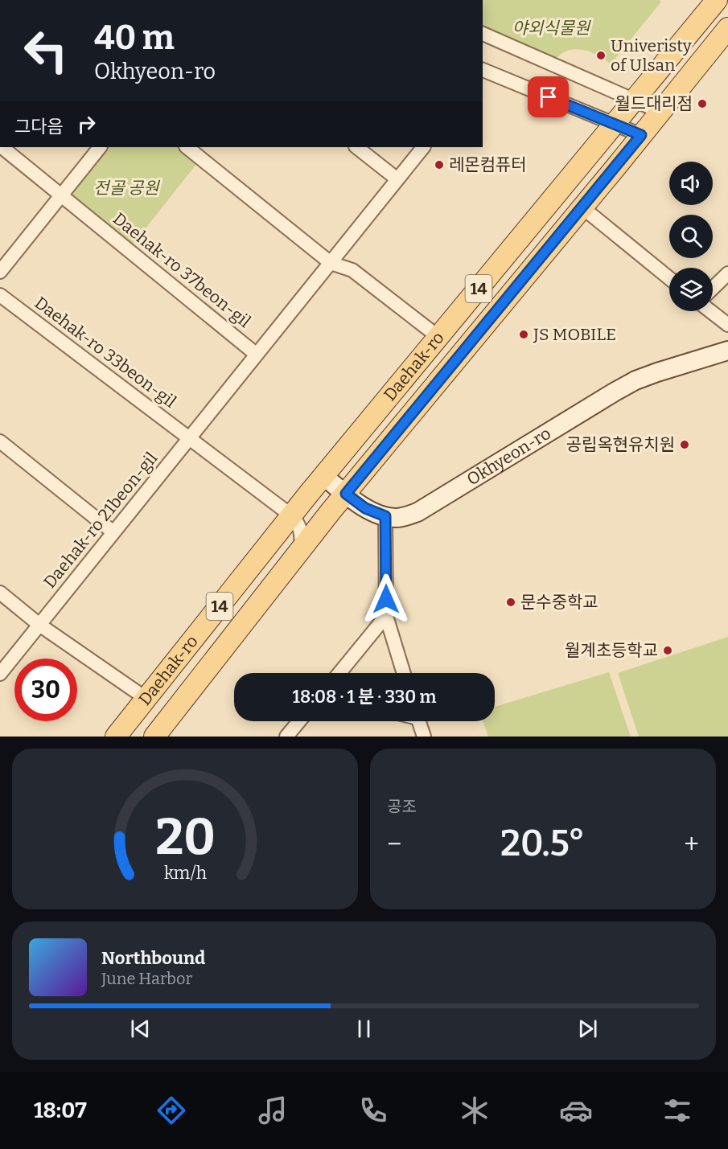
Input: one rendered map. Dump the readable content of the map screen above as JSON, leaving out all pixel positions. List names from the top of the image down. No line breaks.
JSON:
{"streets":{"main road":["14","Daehak-ro","Okhyeon-ro"],"street":["Daehak-ro 37beon-gil","Daehak-ro 33beon-gil","Daehak-ro 21beon-gil"]},"crossings":[["Daehak-ro 33beon-gil","Daehak-ro"],["Daehak-ro 33beon-gil","Daehak-ro 21beon-gil"],["Daehak-ro","Okhyeon-ro"]],"parks":["야외식물원","전골 공원"],"places":["Univeristy of Ulsan","월드대리점","레몬컴퓨터","JS MOBILE","공립옥현유치원","문수중학교","월계초등학교"],"page":{"turn":["40 m","Okhyeon-ro"],"then":"그다음","limit":"30","trip":"18:08 · 1 분 · 330 m","tile":"공조","heat":["−","20.5°","+"],"song":["Northbound","June Harbor"],"tabs":"18:07","gauge":["20","km/h"]}}
